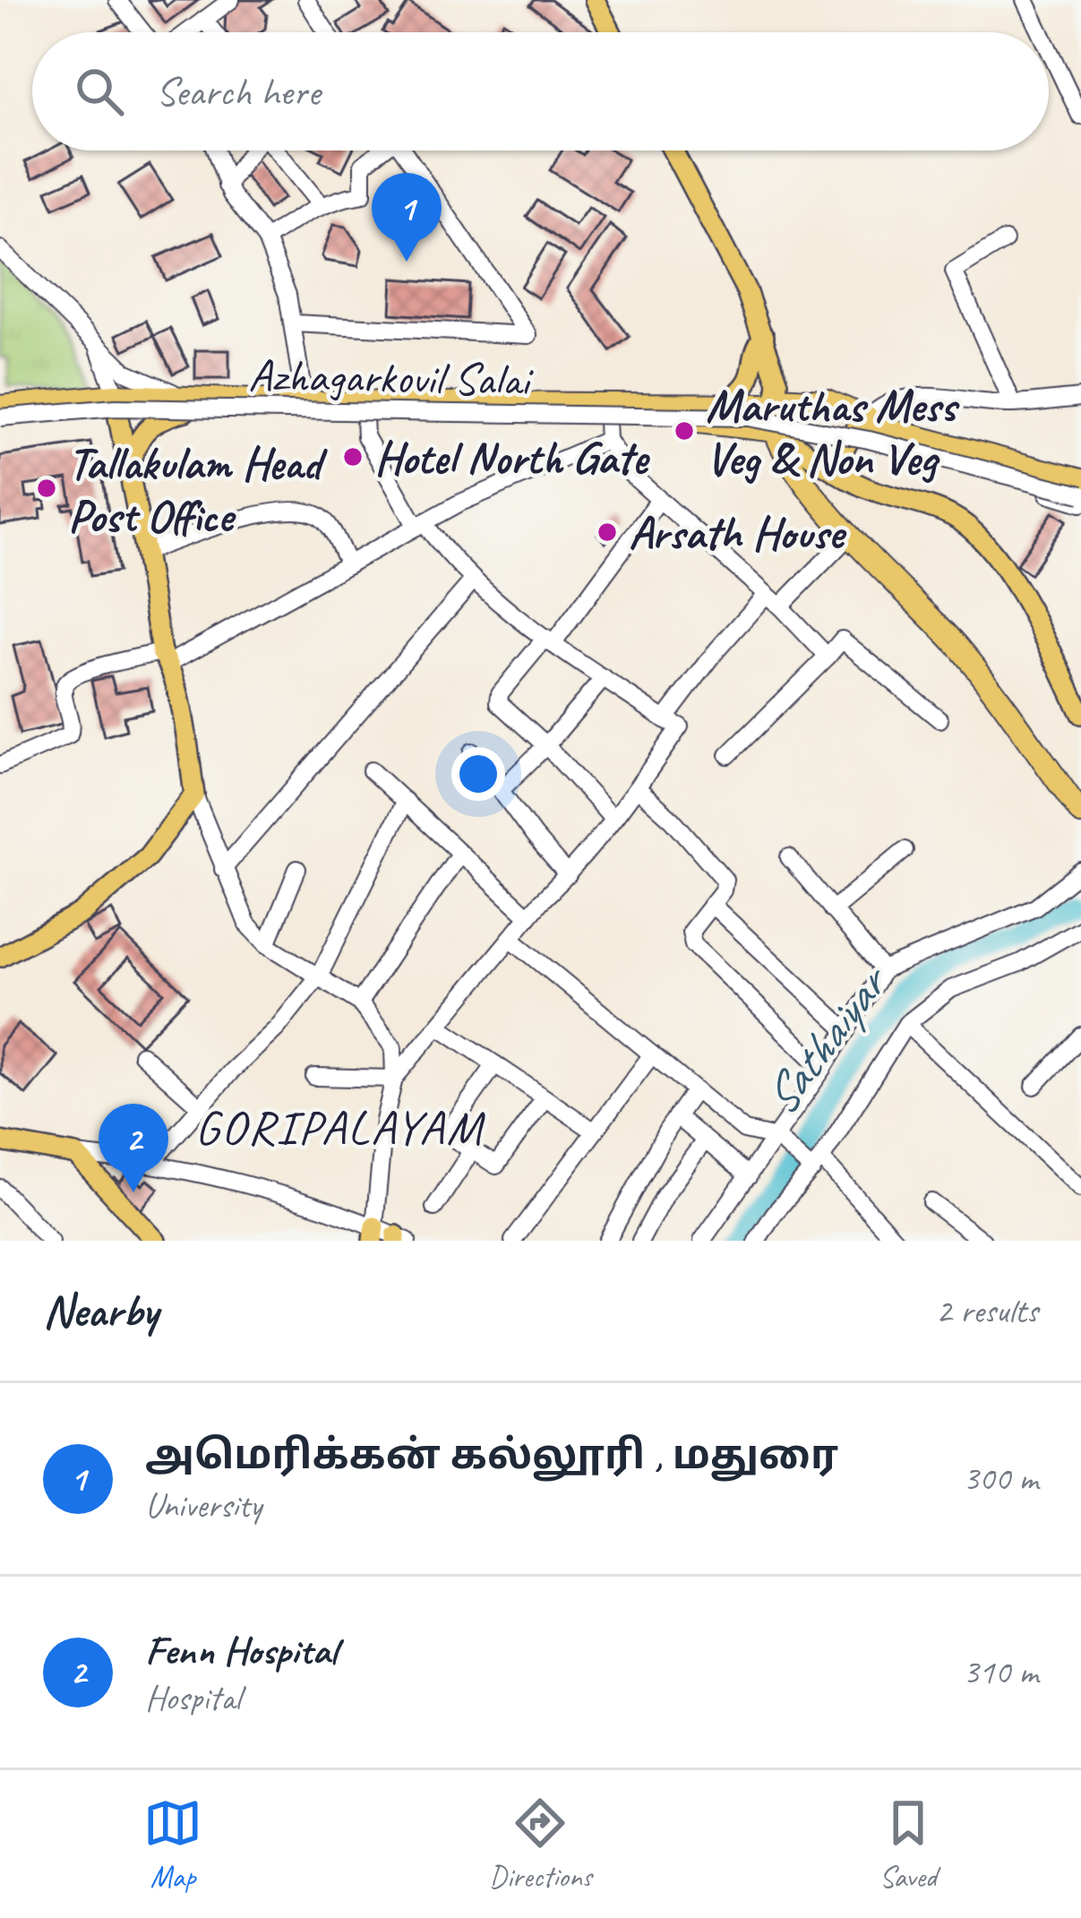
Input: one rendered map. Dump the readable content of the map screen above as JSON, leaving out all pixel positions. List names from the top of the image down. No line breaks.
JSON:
{"streets":{"highway":["Azhagarkovil Salai"]},"districts":["GORIPALAYAM"],"water":["Sathaiyar"],"places":["Maruthas Mess Veg & Non Veg","Hotel North Gate","Tallakulam Head Post Office","Arsath House"],"page":{"search":"Search here","pins":["1","2"],"heading":["Nearby","2 results"],"list":[{"mark":"1","name":"அமெரிக்கன் கல்லூரி , மதுரை","note":"University","value":"300 m"},{"mark":"2","name":"Fenn Hospital","note":"Hospital","value":"310 m"}],"nav":["Map","Directions","Saved"]}}
